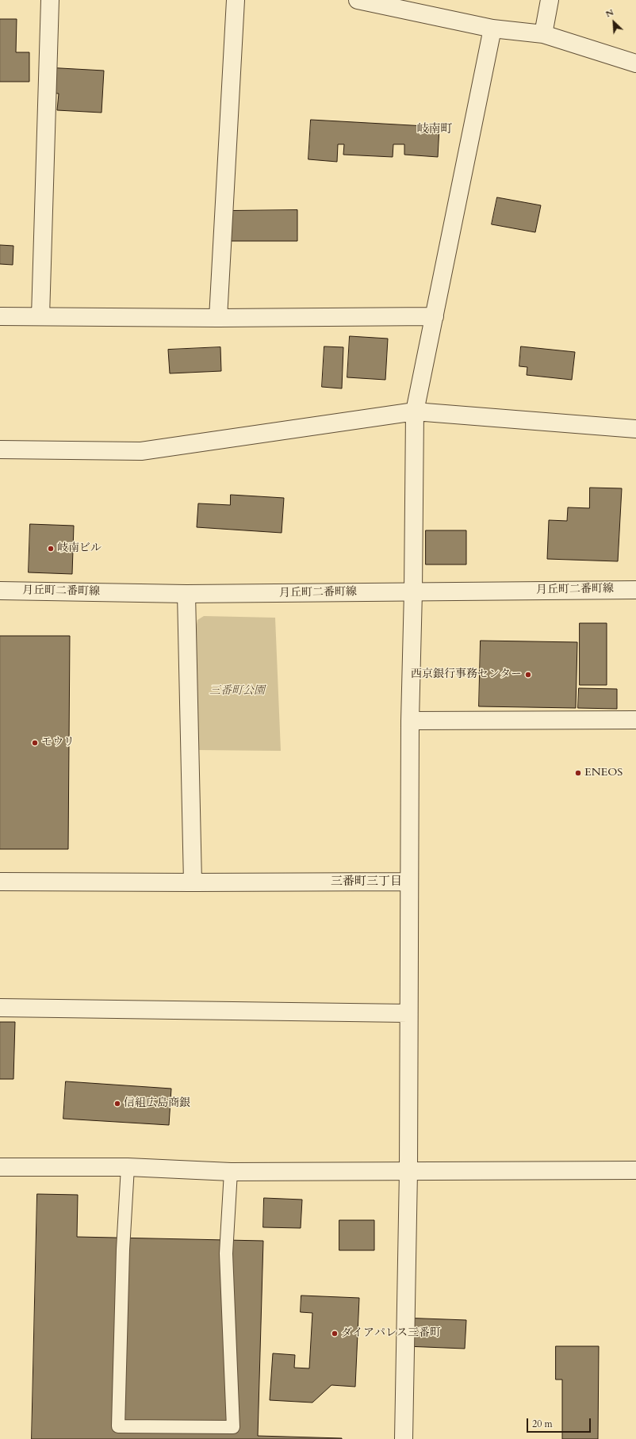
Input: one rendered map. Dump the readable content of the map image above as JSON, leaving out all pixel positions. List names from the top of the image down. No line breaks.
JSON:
{"streets":{"street":["月丘町二番町線"]},"districts":["岐南町","三番町三丁目"],"parks":["三番町公園"],"places":["岐南ビル","西京銀行事務センター","モウリ","ENEOS","信組広島商銀","ダイアパレス三番町"],"scale_bar":"20 m","north":"top left"}
